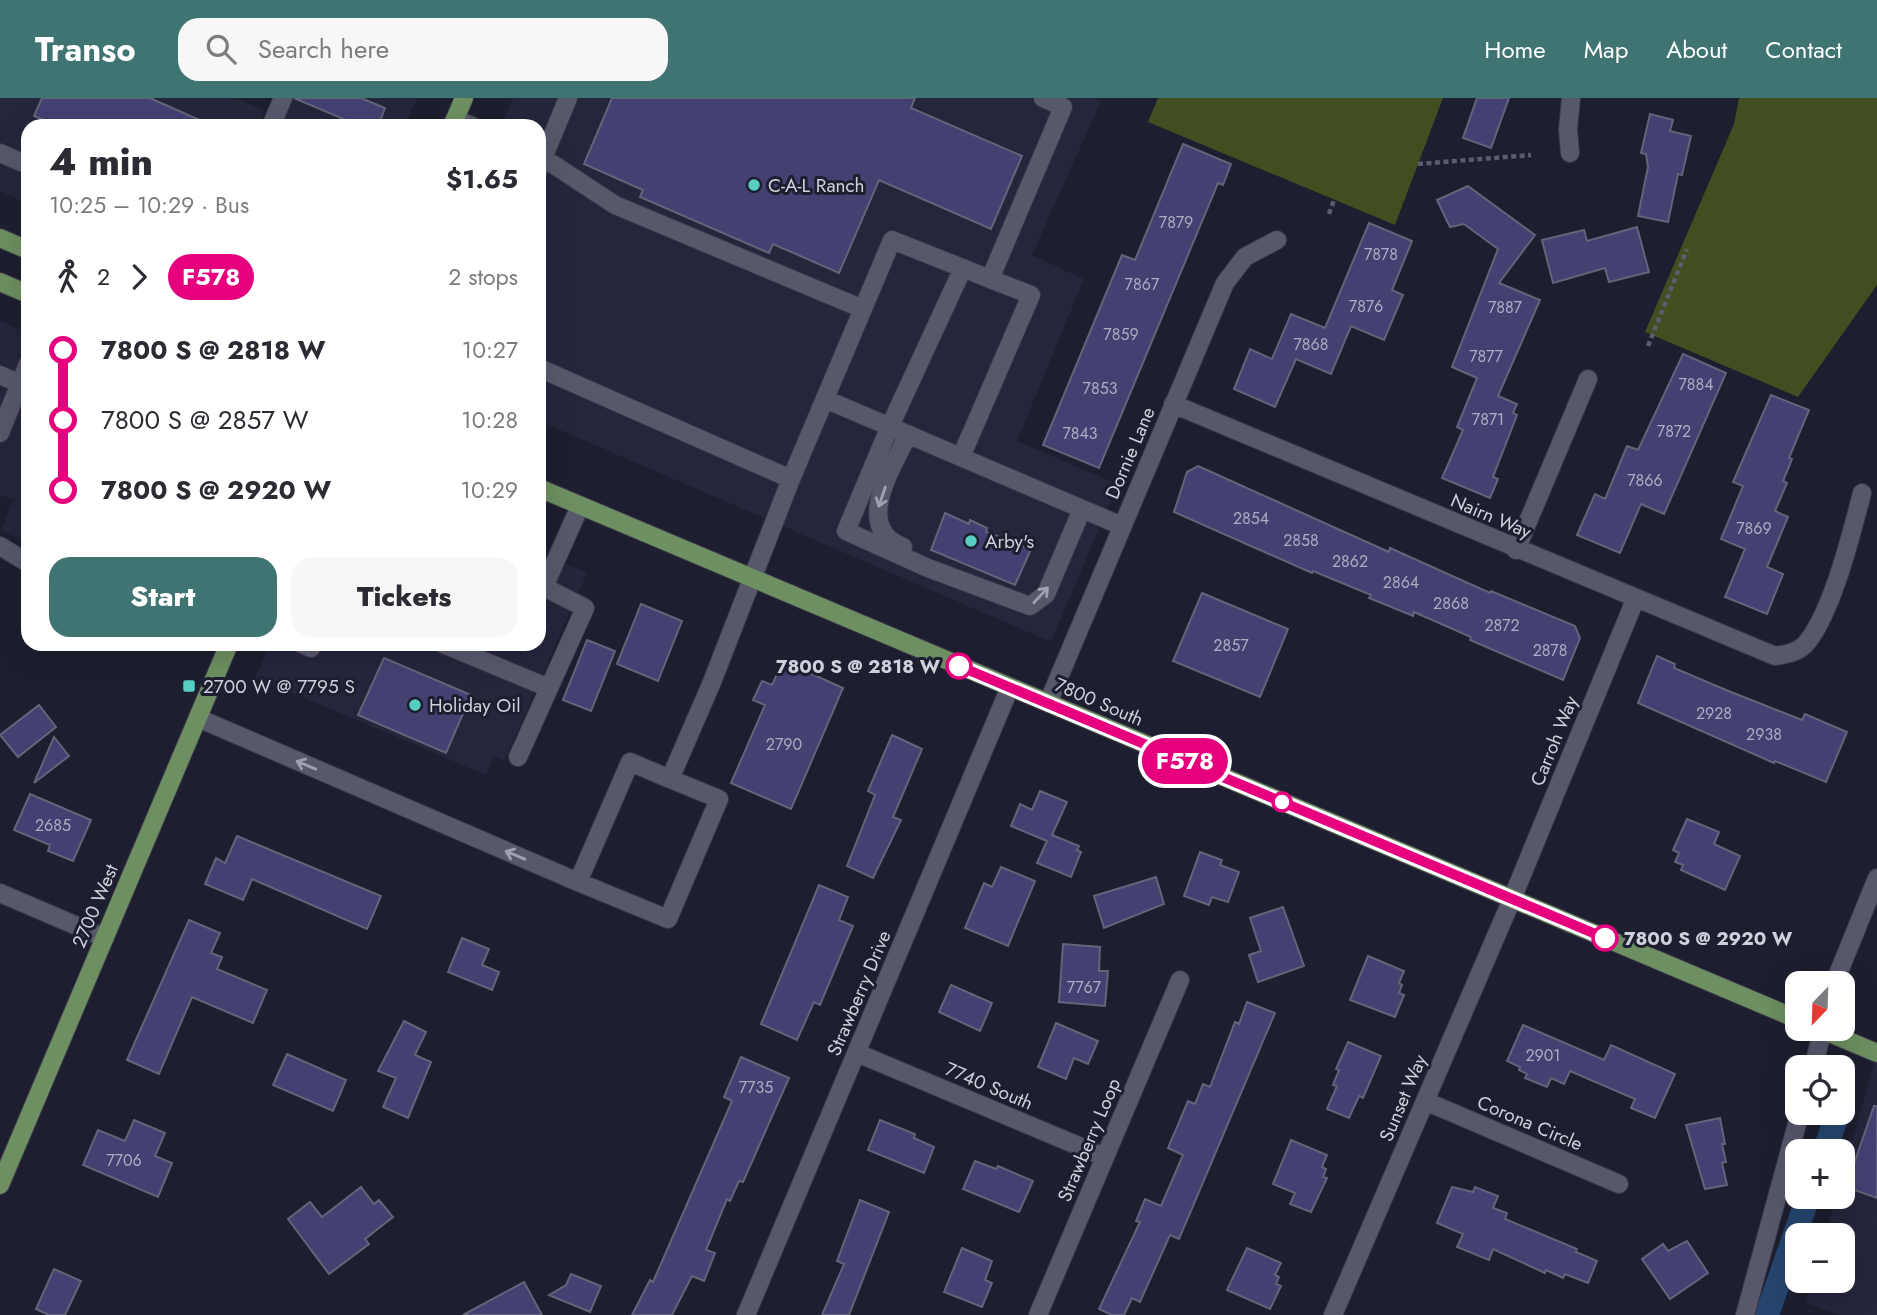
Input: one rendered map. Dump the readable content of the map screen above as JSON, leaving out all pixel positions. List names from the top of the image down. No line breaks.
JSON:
{"streets":{"main road":["7800 South","2700 West"],"street":["Dornie Lane","Nairn Way","Carroh Way","Strawberry Drive","7740 South","Sunset Way","Corona Circle","Strawberry Loop"]},"crossings":[["Dornie Lane","Nairn Way"],["Dornie Lane","7800 South"],["Nairn Way","Carroh Way"],["7800 South","Carroh Way"],["7800 South","Strawberry Drive"],["7800 South","Sunset Way"],["Carroh Way","Sunset Way"],["Strawberry Drive","7740 South"],["7740 South","Strawberry Loop"],["Sunset Way","Corona Circle"]],"places":{"other":["C-A-L Ranch","Arby's","7800 S @ 2818 W","Holiday Oil","7800 S @ 2920 W"],"transit":["2700 W @ 7795 S"]},"lines":["bus line F578"],"house_numbers":["7879","7878","7867","7876","7887","7859","7868","7877","7884","7853","7871","7872","7843","7866","2854","7869","2858","2862","2864","2868","2872","2857","2878","2928","2938","2790","2685","7767","2901","7735","7706"],"north":"bottom left","page":{"header":"Transo","search":"Search here","nav":["Home","Map","About","Contact"],"on_map":"F578","heading":["4 min","10:25 – 10:29 · Bus","$1.65"],"legs":["2","F578","2 stops"],"list":[{"name":"7800 S @ 2818 W","value":"10:27"},{"name":"7800 S @ 2857 W","value":"10:28"},{"name":"7800 S @ 2920 W","value":"10:29"}],"buttons":["Start","Tickets"],"map_buttons":["+","−"]}}
